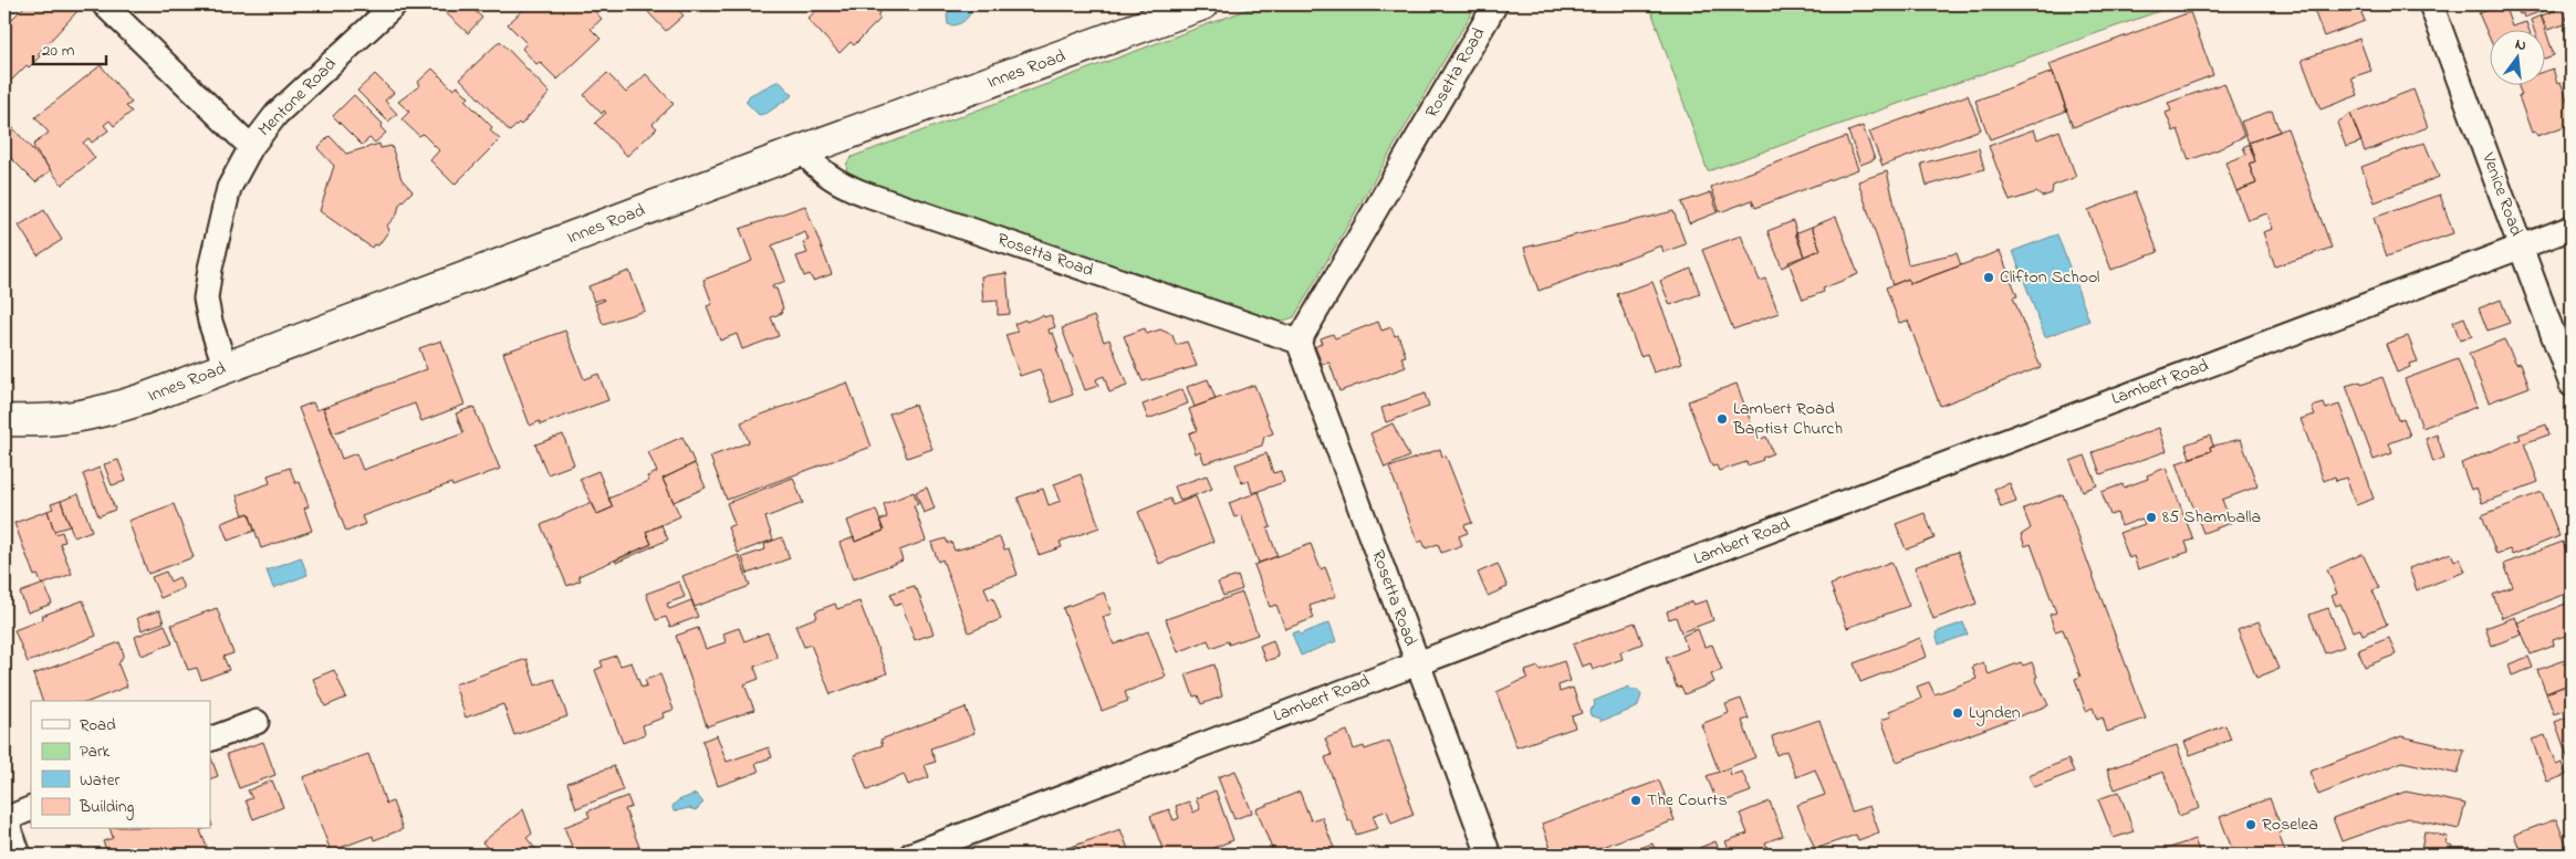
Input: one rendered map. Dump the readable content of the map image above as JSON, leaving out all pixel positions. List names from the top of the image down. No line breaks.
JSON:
{"streets":{"street":["Innes Road","Rosetta Road","Mentone Road","Venice Road","Lambert Road"]},"crossings":[["Innes Road","Rosetta Road"],["Innes Road","Mentone Road"],["Rosetta Road","Lambert Road"],["Venice Road","Lambert Road"]],"places":["Clifton School","Lambert Road Baptist Church","85 Shamballa","Lynden","The Courts","Roselea"],"legend":["Road","Park","Water","Building"],"scale_bar":"20 m","north":"top"}
